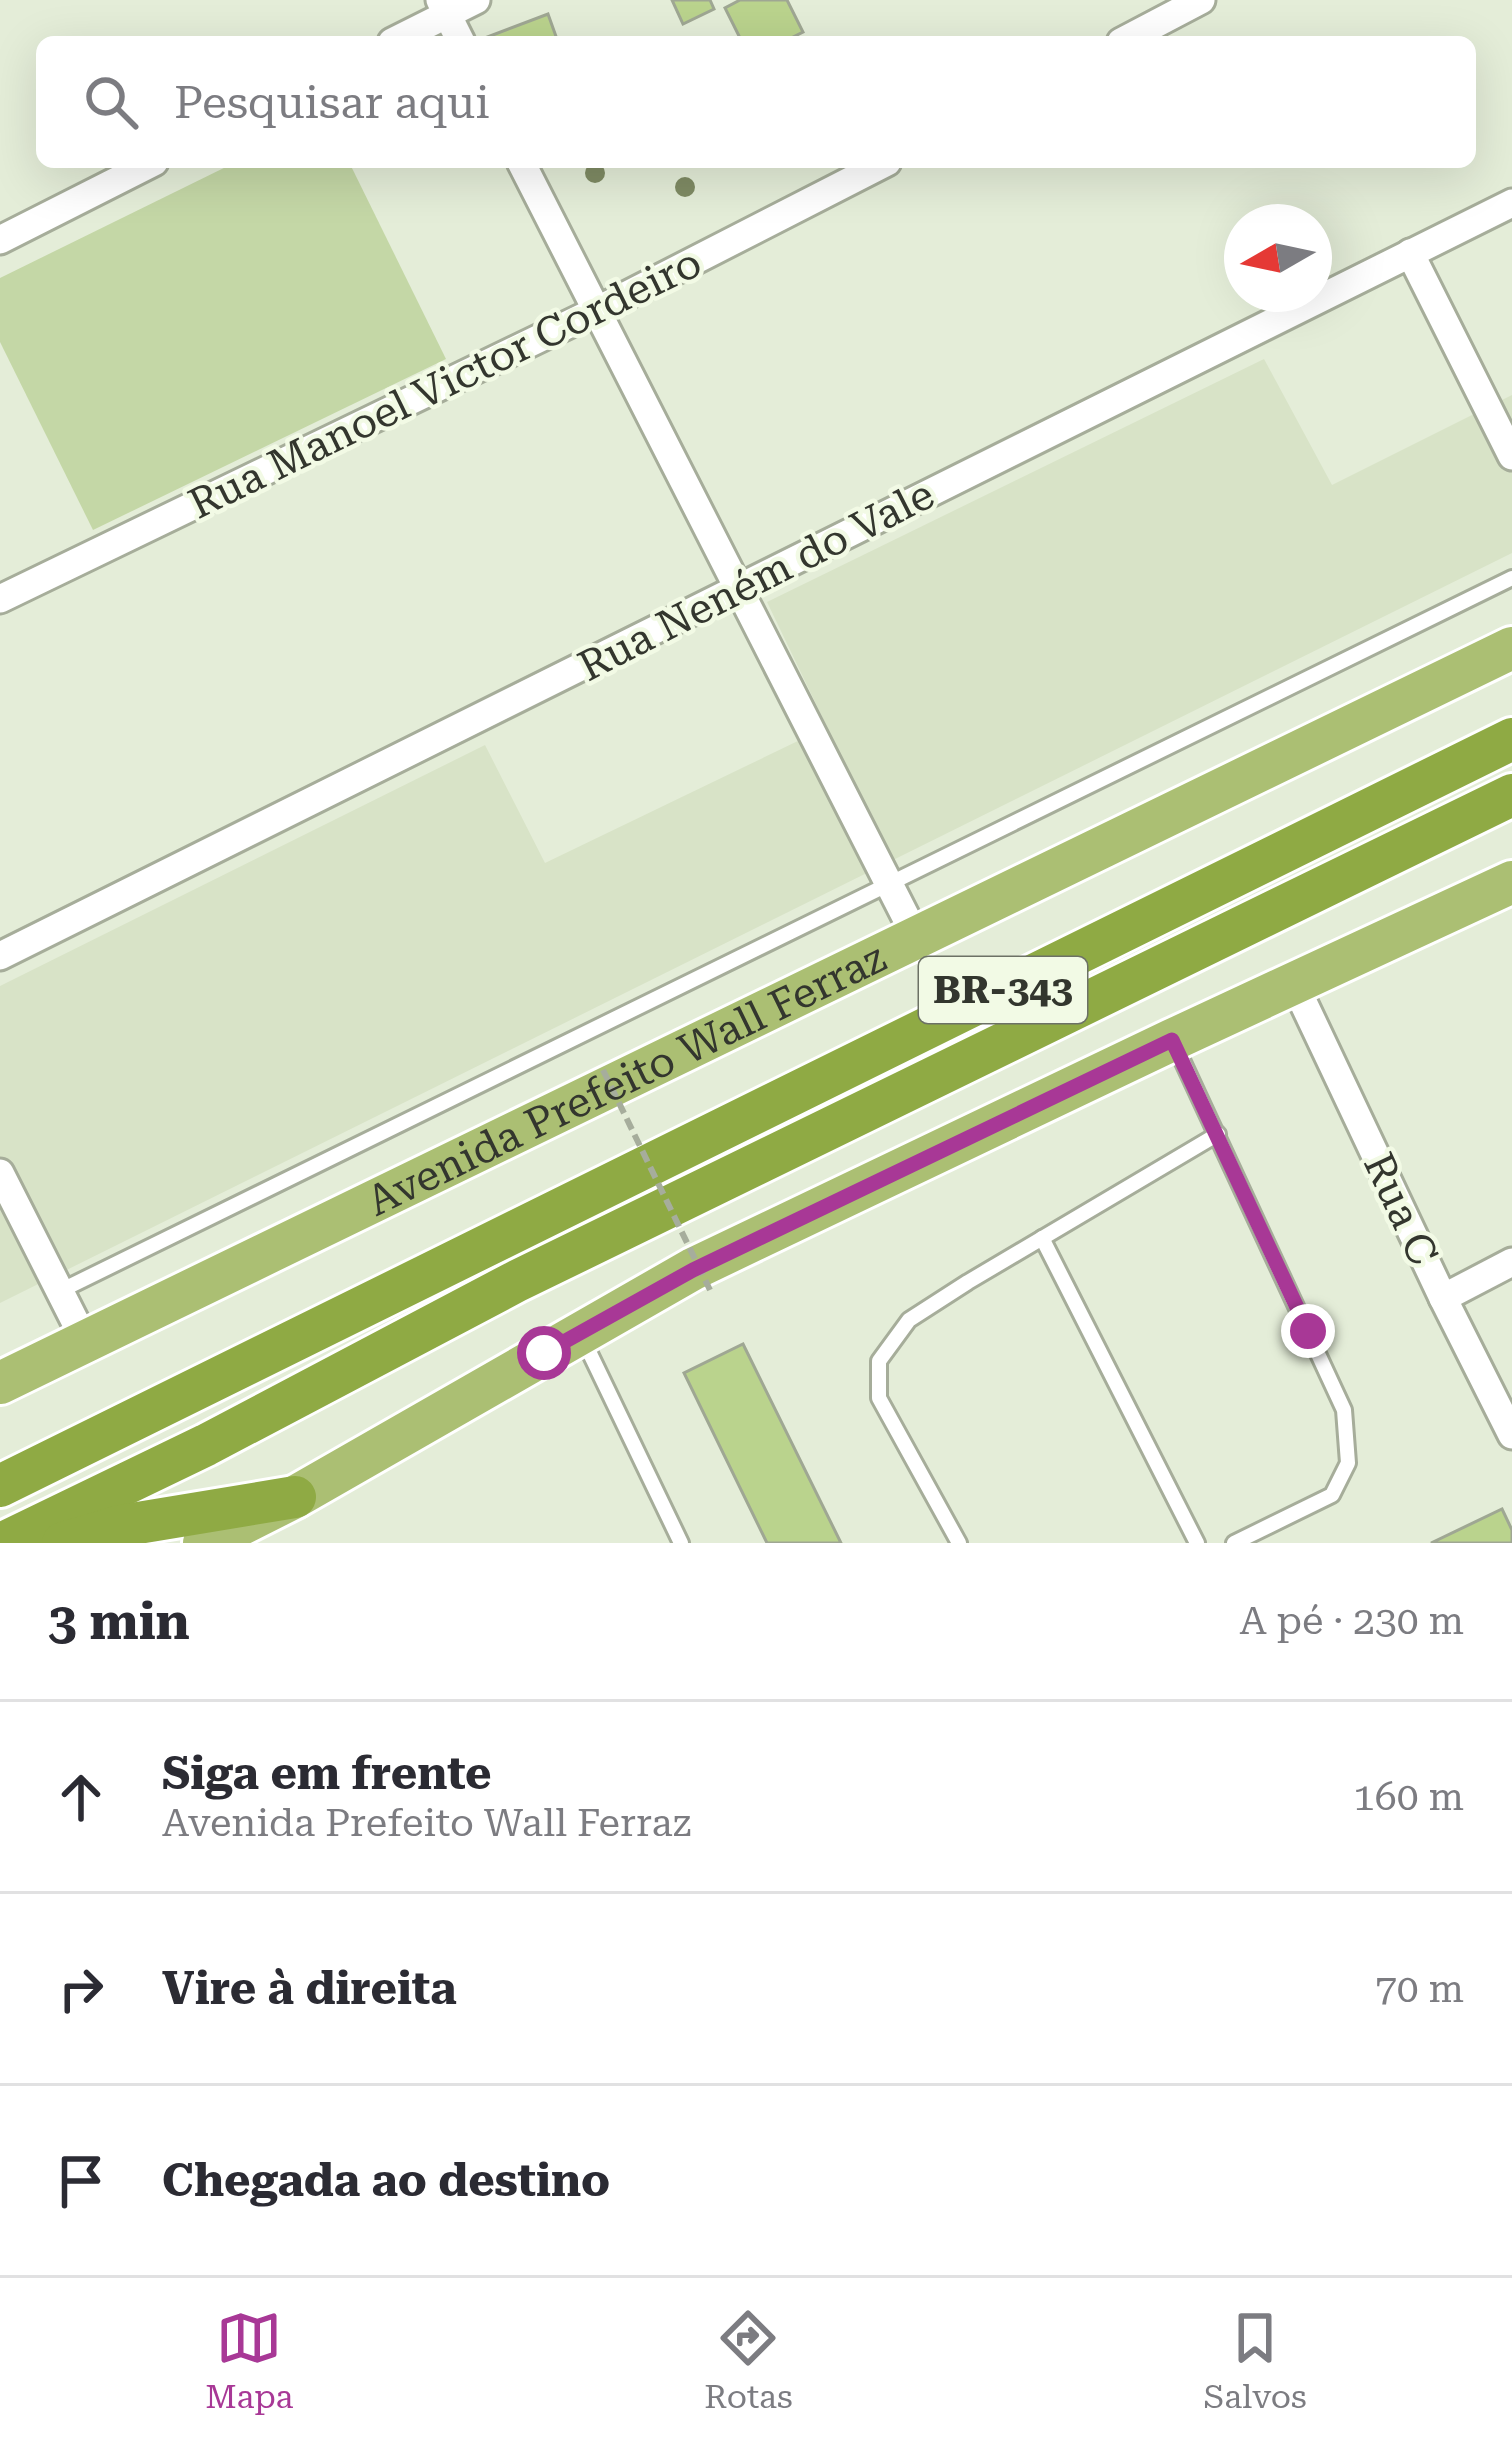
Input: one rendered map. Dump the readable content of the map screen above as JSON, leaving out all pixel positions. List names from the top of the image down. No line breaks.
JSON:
{"streets":{"highway":["BR-343"],"main road":["Avenida Prefeito Wall Ferraz"],"street":["Rua Manoel Victor Cordeiro","Rua Neném do Vale","Rua C"]},"north":"left","page":{"search":"Pesquisar aqui","heading":["3 min","A pé · 230 m"],"list":[["Siga em frente","Avenida Prefeito Wall Ferraz","160 m"],["Vire à direita","70 m"],"Chegada ao destino"],"nav":["Mapa","Rotas","Salvos"]}}
